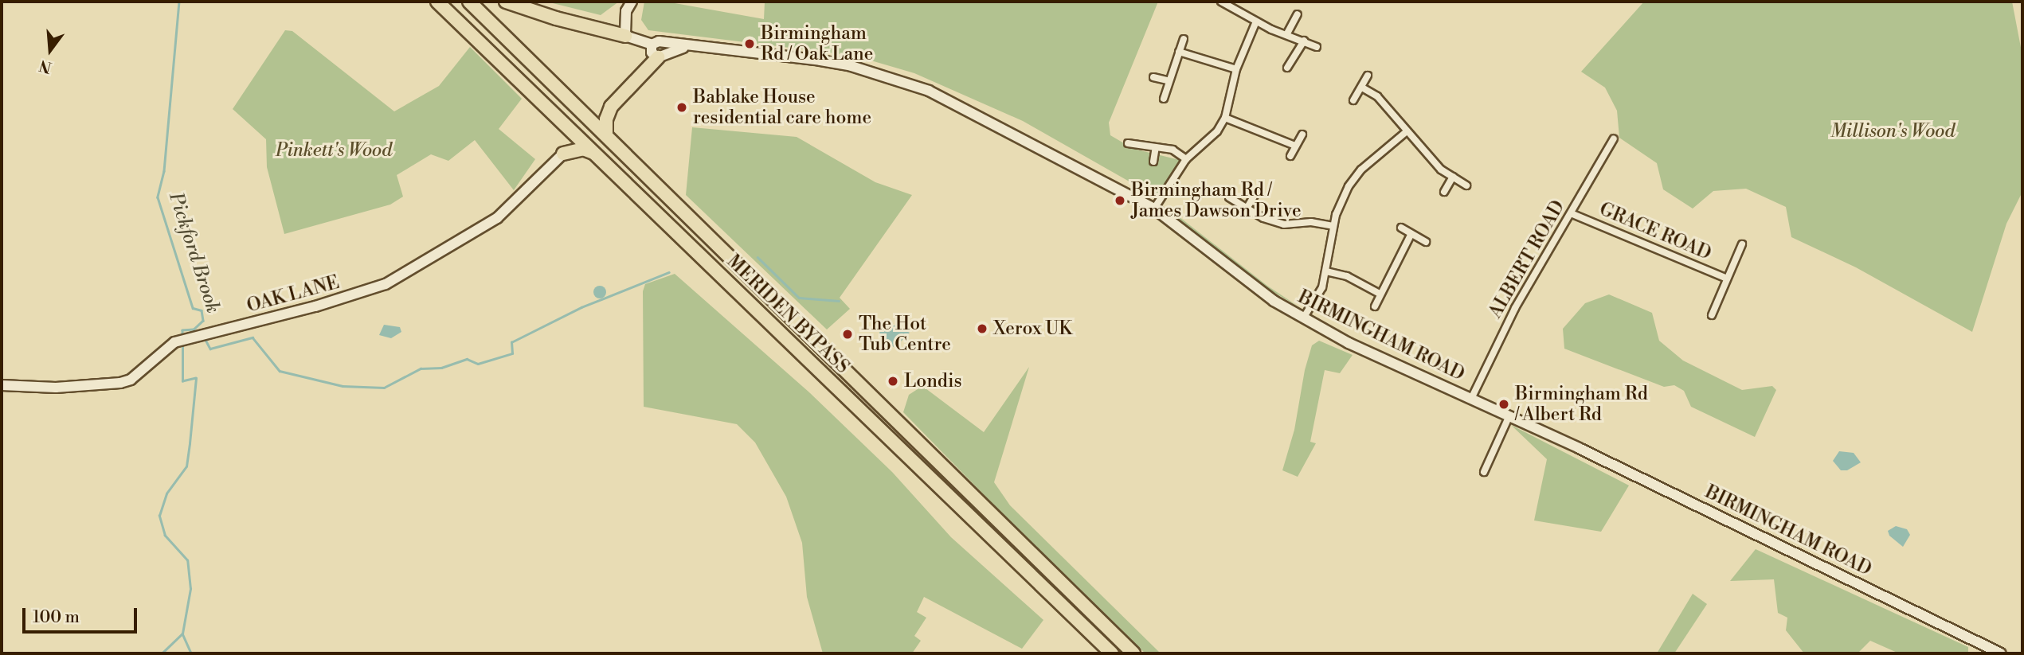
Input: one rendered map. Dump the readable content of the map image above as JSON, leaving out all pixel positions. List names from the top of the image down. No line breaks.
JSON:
{"streets":{"highway":["MERIDEN BYPASS"],"main road":["OAK LANE","BIRMINGHAM ROAD"],"street":["GRACE ROAD","ALBERT ROAD"]},"crossings":[["GRACE ROAD","ALBERT ROAD"],["ALBERT ROAD","BIRMINGHAM ROAD"]],"water":["Pickford Brook"],"parks":["Millison's Wood","Pinkett's Wood"],"places":["Birmingham Rd / Oak Lane","Bablake House residential care home","Birmingham Rd / James Dawson Drive","Xerox UK","The Hot Tub Centre","Londis","Birmingham Rd / Albert Rd"],"scale_bar":"100 m","north":"bottom"}
